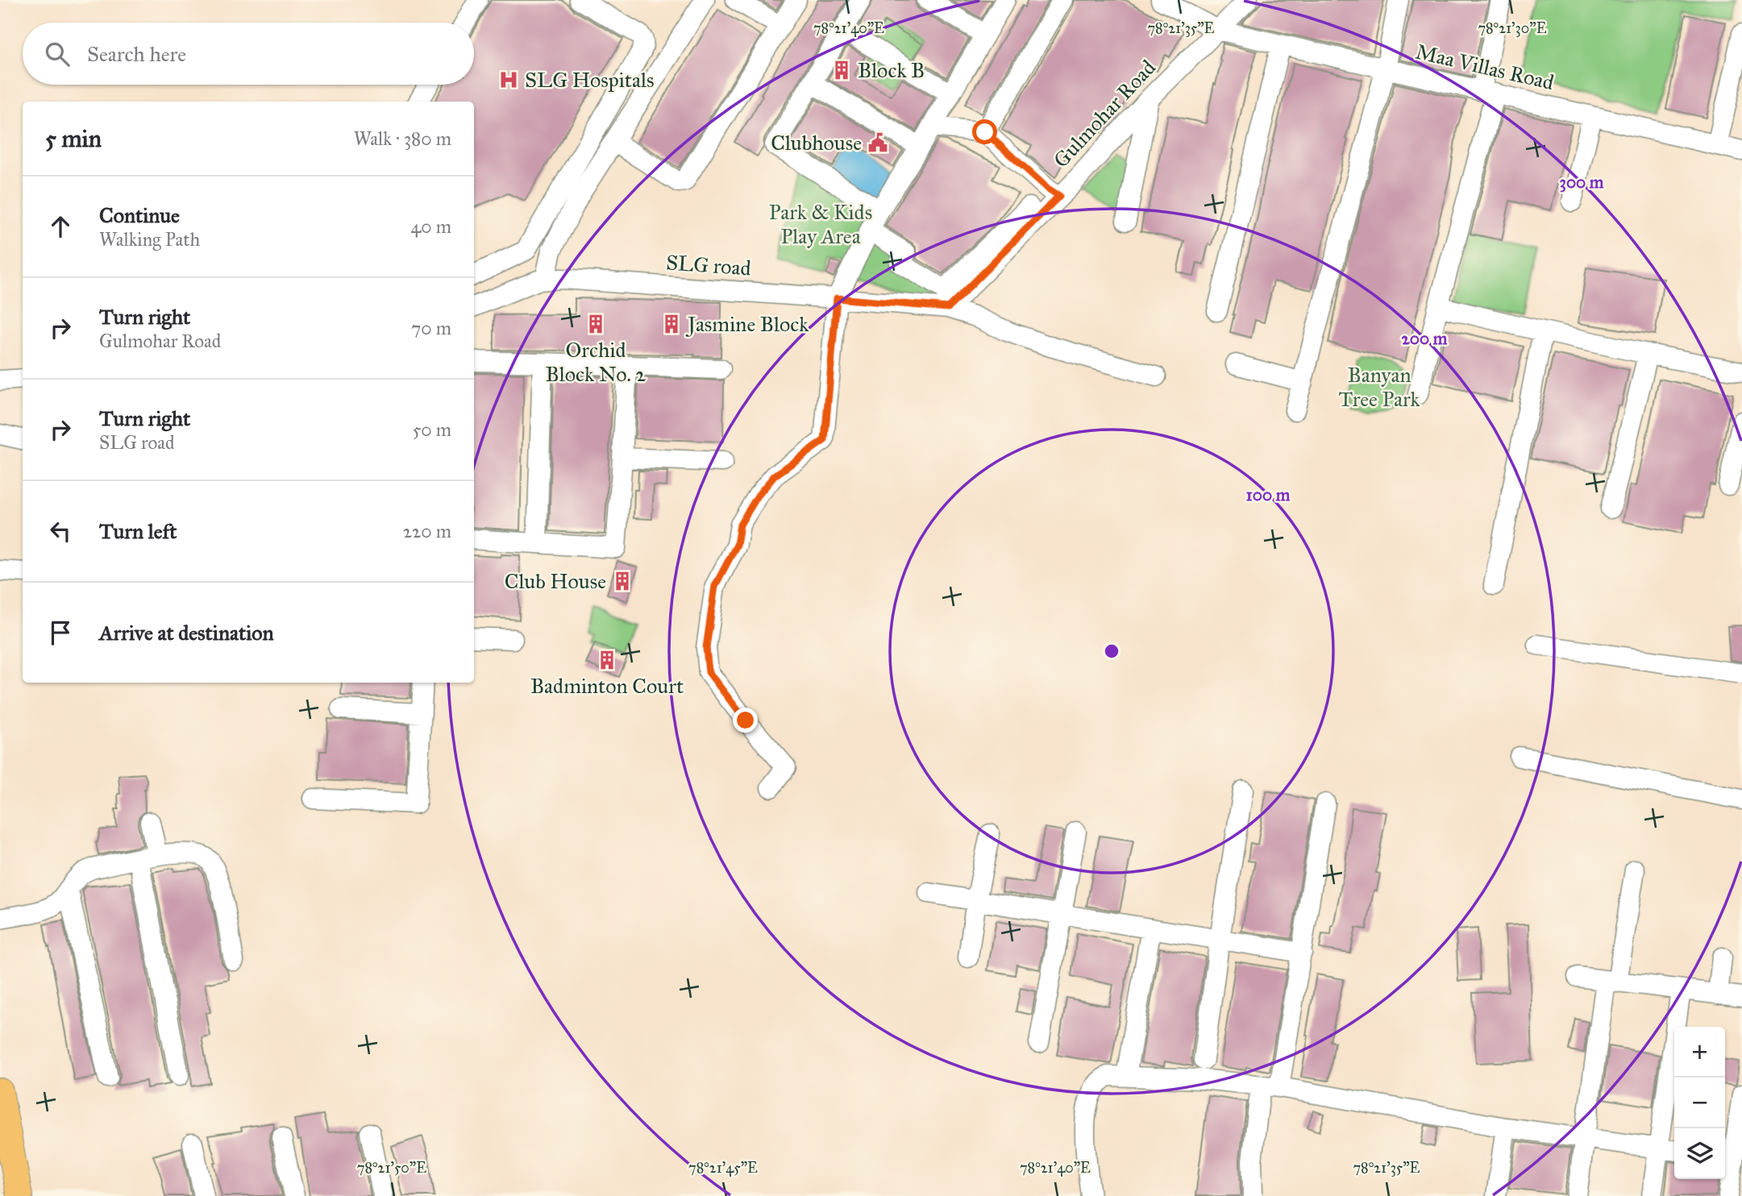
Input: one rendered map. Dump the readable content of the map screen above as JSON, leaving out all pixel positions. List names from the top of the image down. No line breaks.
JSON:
{"streets":{"street":["Maa Villas Road","Gulmohar Road","SLG road"]},"crossings":[["Maa Villas Road","Gulmohar Road"],["Gulmohar Road","SLG road"]],"parks":["Park & Kids Play Area","Banyan Tree Park"],"places":{"building":["Block B","Orchid Block No. 2","Jasmine Block","Club House","Badminton Court"],"hospital":["SLG Hospitals"],"public building":["Clubhouse"]},"page":{"search":"Search here","heading":["5 min","Walk · 380 m"],"list":[["Continue","Walking Path","40 m"],["Turn right","Gulmohar Road","70 m"],["Turn right","SLG road","50 m"],["Turn left","220 m"],"Arrive at destination"],"map_buttons":["+","−"]},"coordinates":["78°21'40\"E","78°21'35\"E","78°21'30\"E","78°21'50\"E","78°21'45\"E"],"rings":["300 m","200 m","100 m"]}
